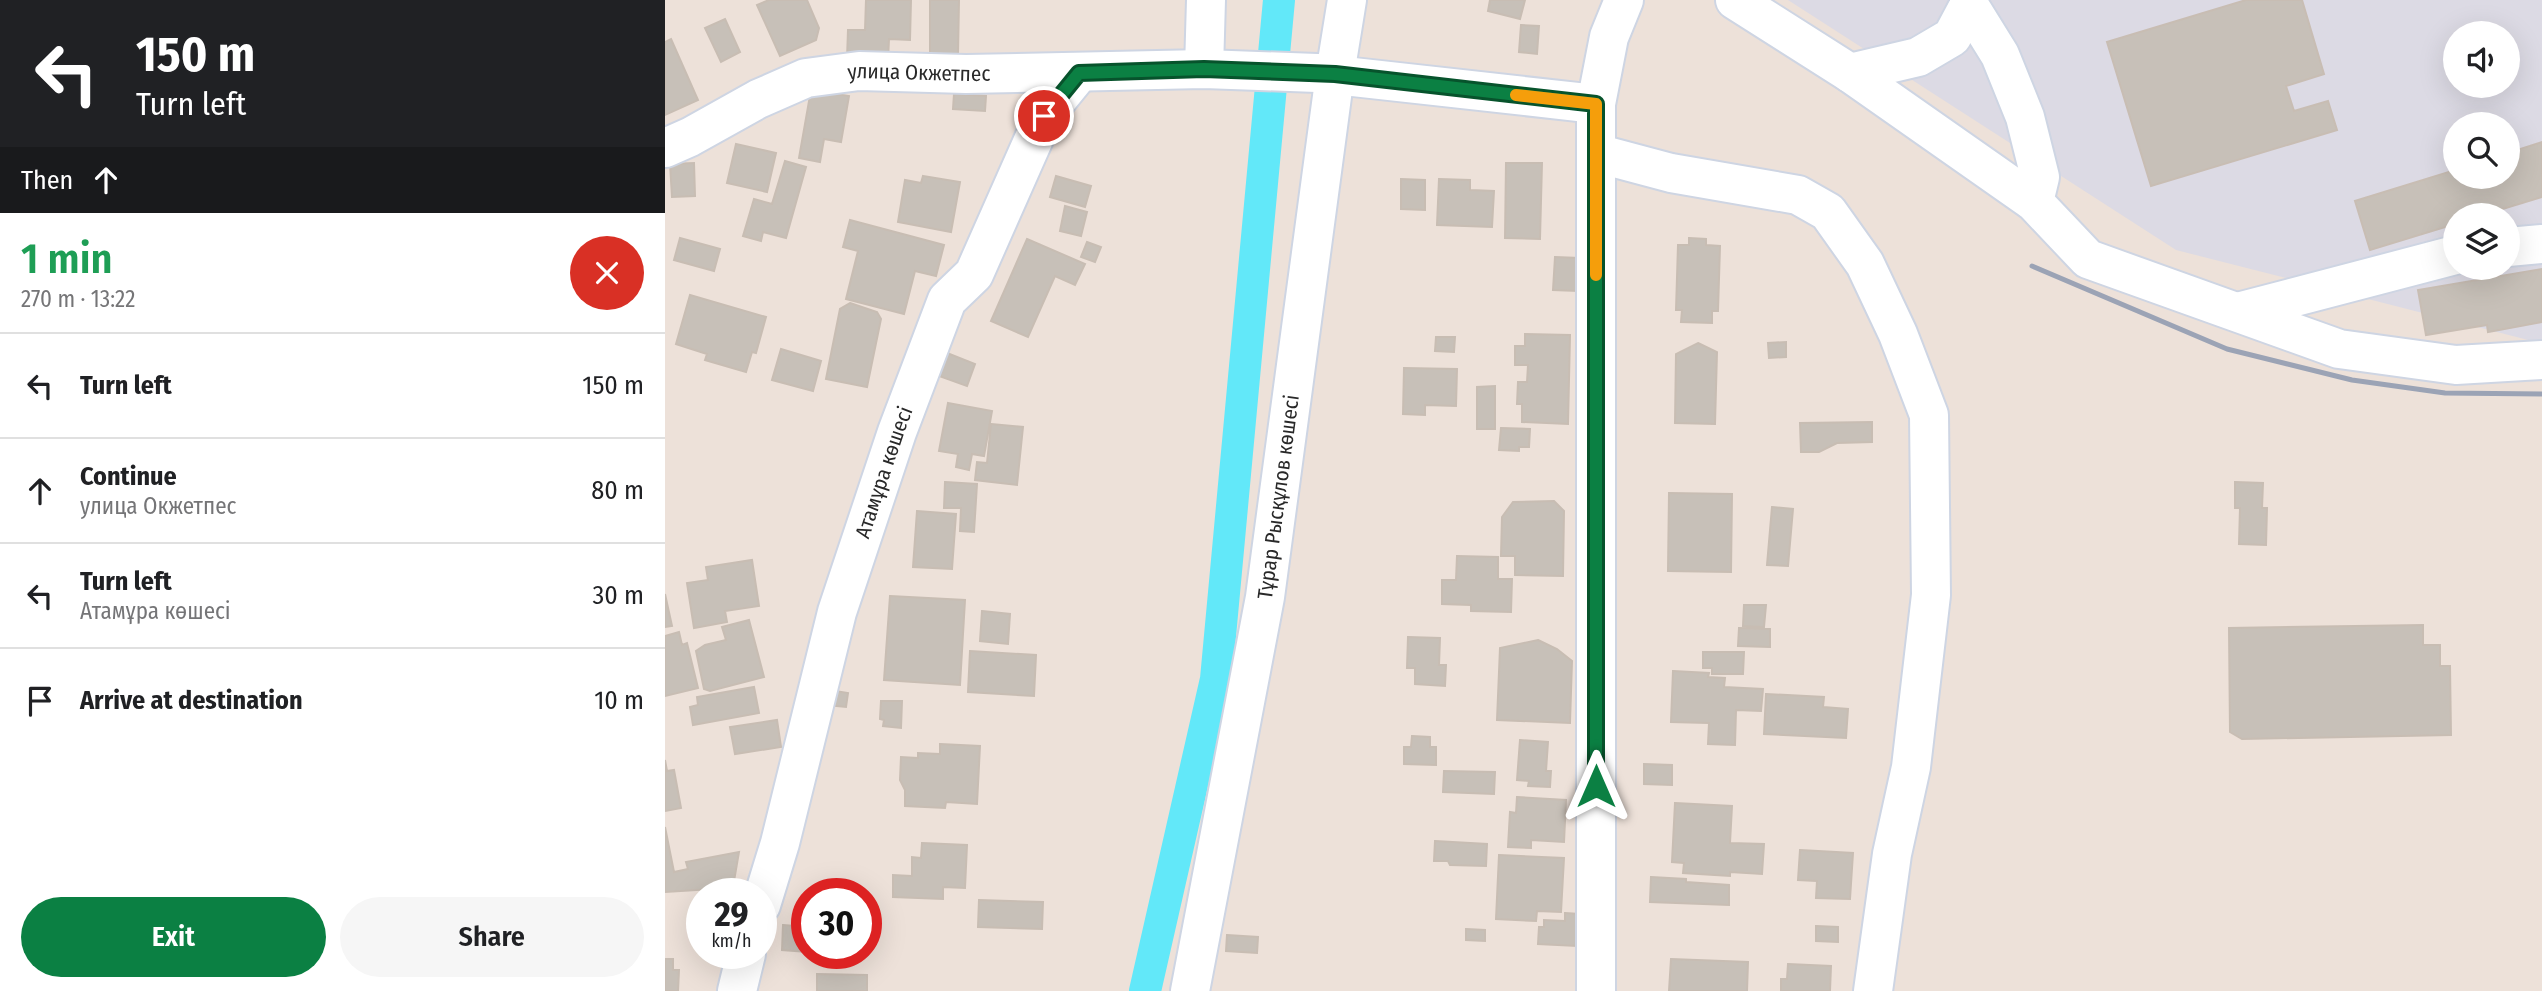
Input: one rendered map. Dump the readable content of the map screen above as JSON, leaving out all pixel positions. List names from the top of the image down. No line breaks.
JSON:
{"streets":{"street":["улица Окжетпес","Атамұра көшесі","Тұрар Рысқұлов көшесі"]},"crossings":[["улица Окжетпес","Атамұра көшесі"],["улица Окжетпес","Тұрар Рысқұлов көшесі"]],"page":{"turn":["150 m","Turn left"],"then":"Then","heading":["1 min","270 m · 13:22"],"list":[{"name":"Turn left","value":"150 m"},{"name":"Continue","note":"улица Окжетпес","value":"80 m"},{"name":"Turn left","note":"Атамұра көшесі","value":"30 m"},{"name":"Arrive at destination","value":"10 m"}],"speed":"29 km/h","limit":"30","buttons":["Exit","Share"]}}
